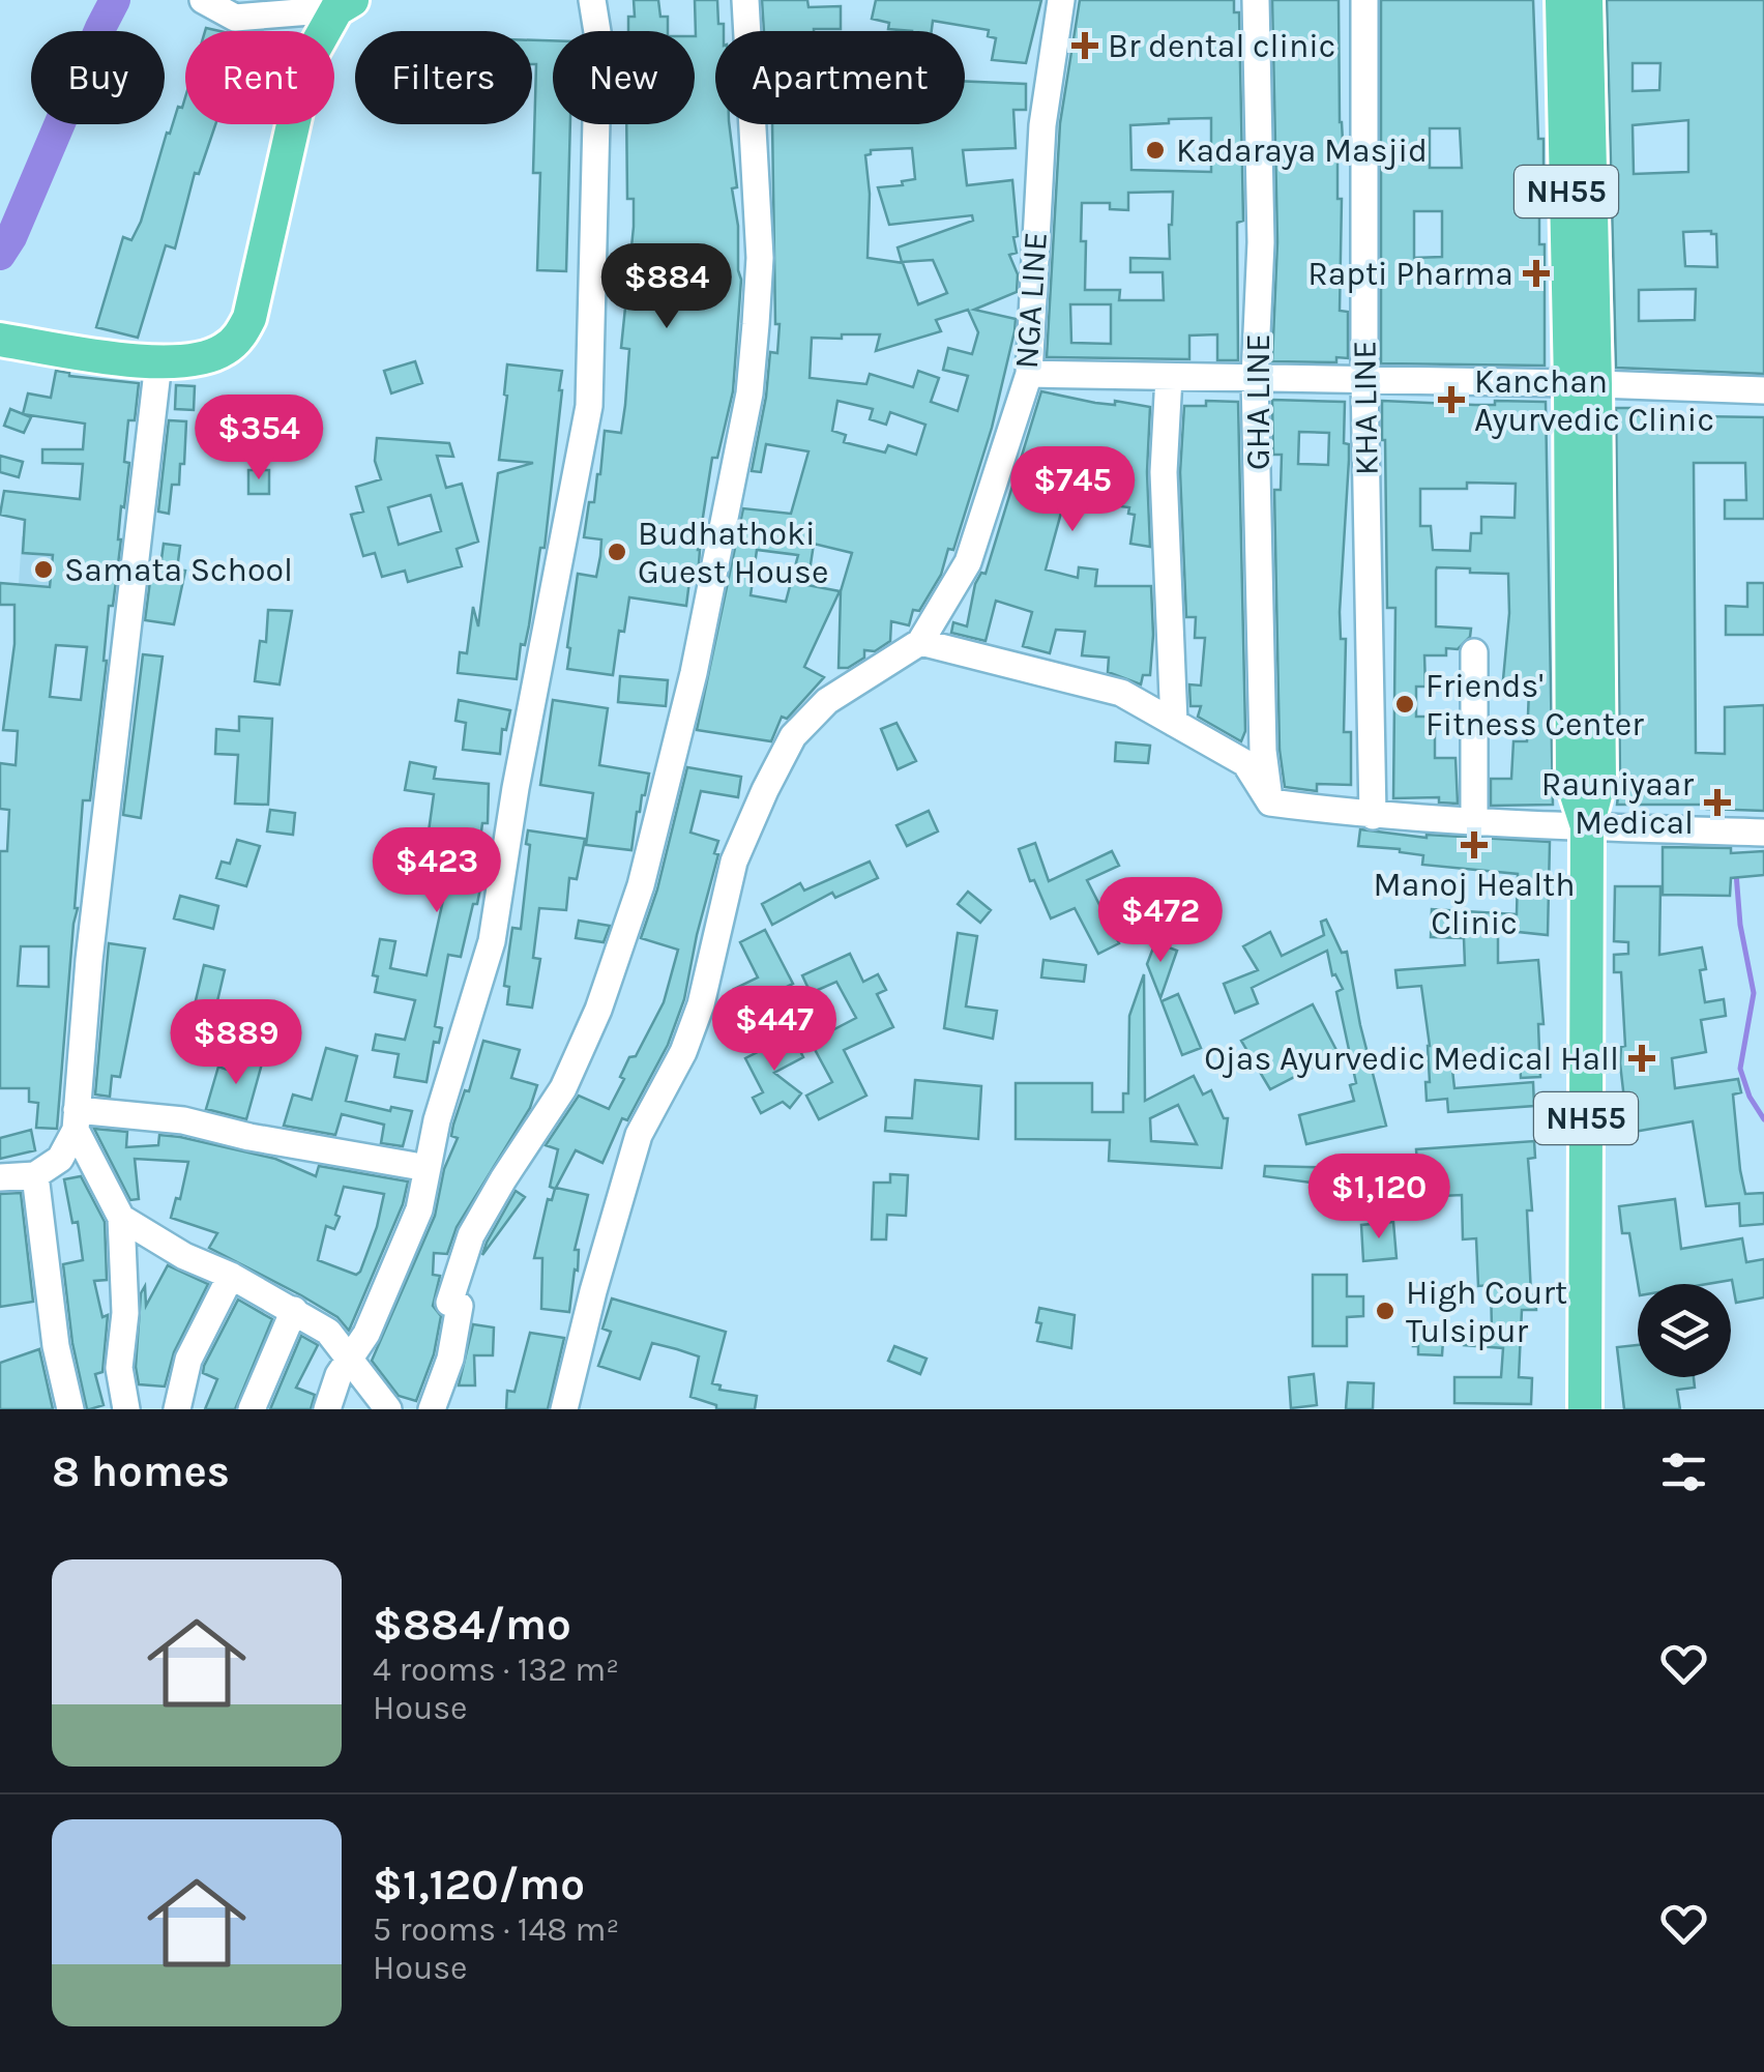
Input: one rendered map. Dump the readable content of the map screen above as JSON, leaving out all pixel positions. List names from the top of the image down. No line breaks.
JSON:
{"streets":{"main road":["NH55"],"street":["NGA LINE","GHA LINE","KHA LINE"]},"places":{"health":["Br dental clinic","Rapti Pharma","Kanchan Ayurvedic Clinic","Rauniyaar Medical","Manoj Health Clinic","Ojas Ayurvedic Medical Hall"],"other":["Kadaraya Masjid","Budhathoki Guest House","Samata School","Friends' Fitness Center","High Court Tulsipur"]},"page":{"chip":["Buy","Rent","Filters","New","Apartment"],"price":["$884","$354","$745","$423","$472","$447","$889","$1,120"],"heading":"8 homes","list":[{"name":"$884/mo","note":"4 rooms · 132 m² · House"},{"name":"$1,120/mo","note":"5 rooms · 148 m² · House"}]}}
